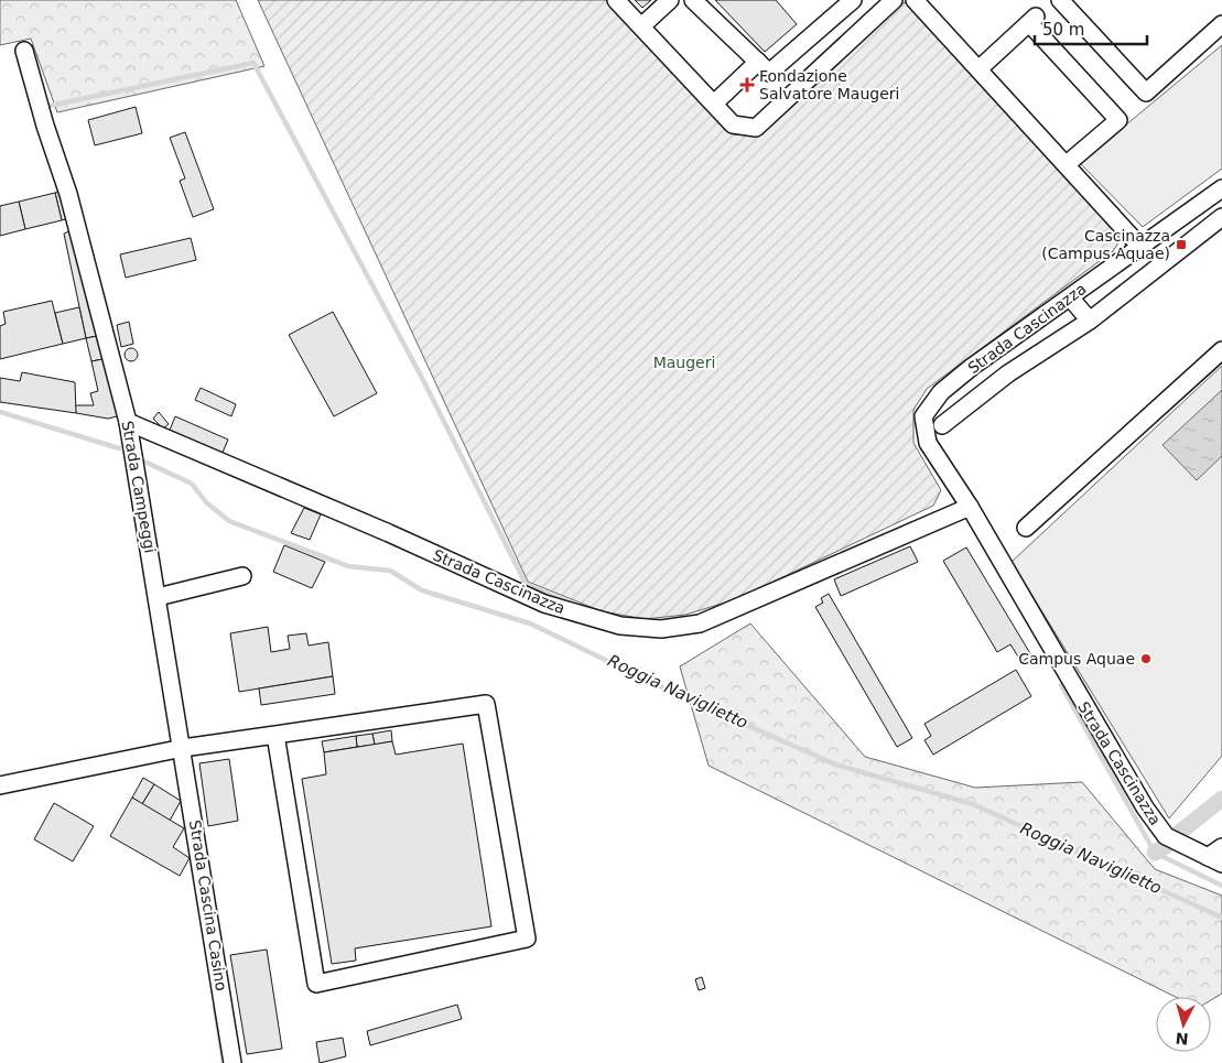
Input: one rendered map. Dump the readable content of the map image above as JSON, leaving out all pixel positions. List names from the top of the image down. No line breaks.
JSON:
{"streets":{"street":["Strada Cascinazza","Strada Campeggi","Strada Cascina Casino"]},"crossings":[["Strada Cascinazza","Strada Campeggi"],["Strada Campeggi","Strada Cascina Casino"]],"water":["Roggia Naviglietto"],"parks":["Maugeri"],"places":{"health":["Fondazione Salvatore Maugeri"],"transit":["Cascinazza (Campus Aquae)"],"other":["Campus Aquae"]},"scale_bar":"50 m","north":"bottom"}
